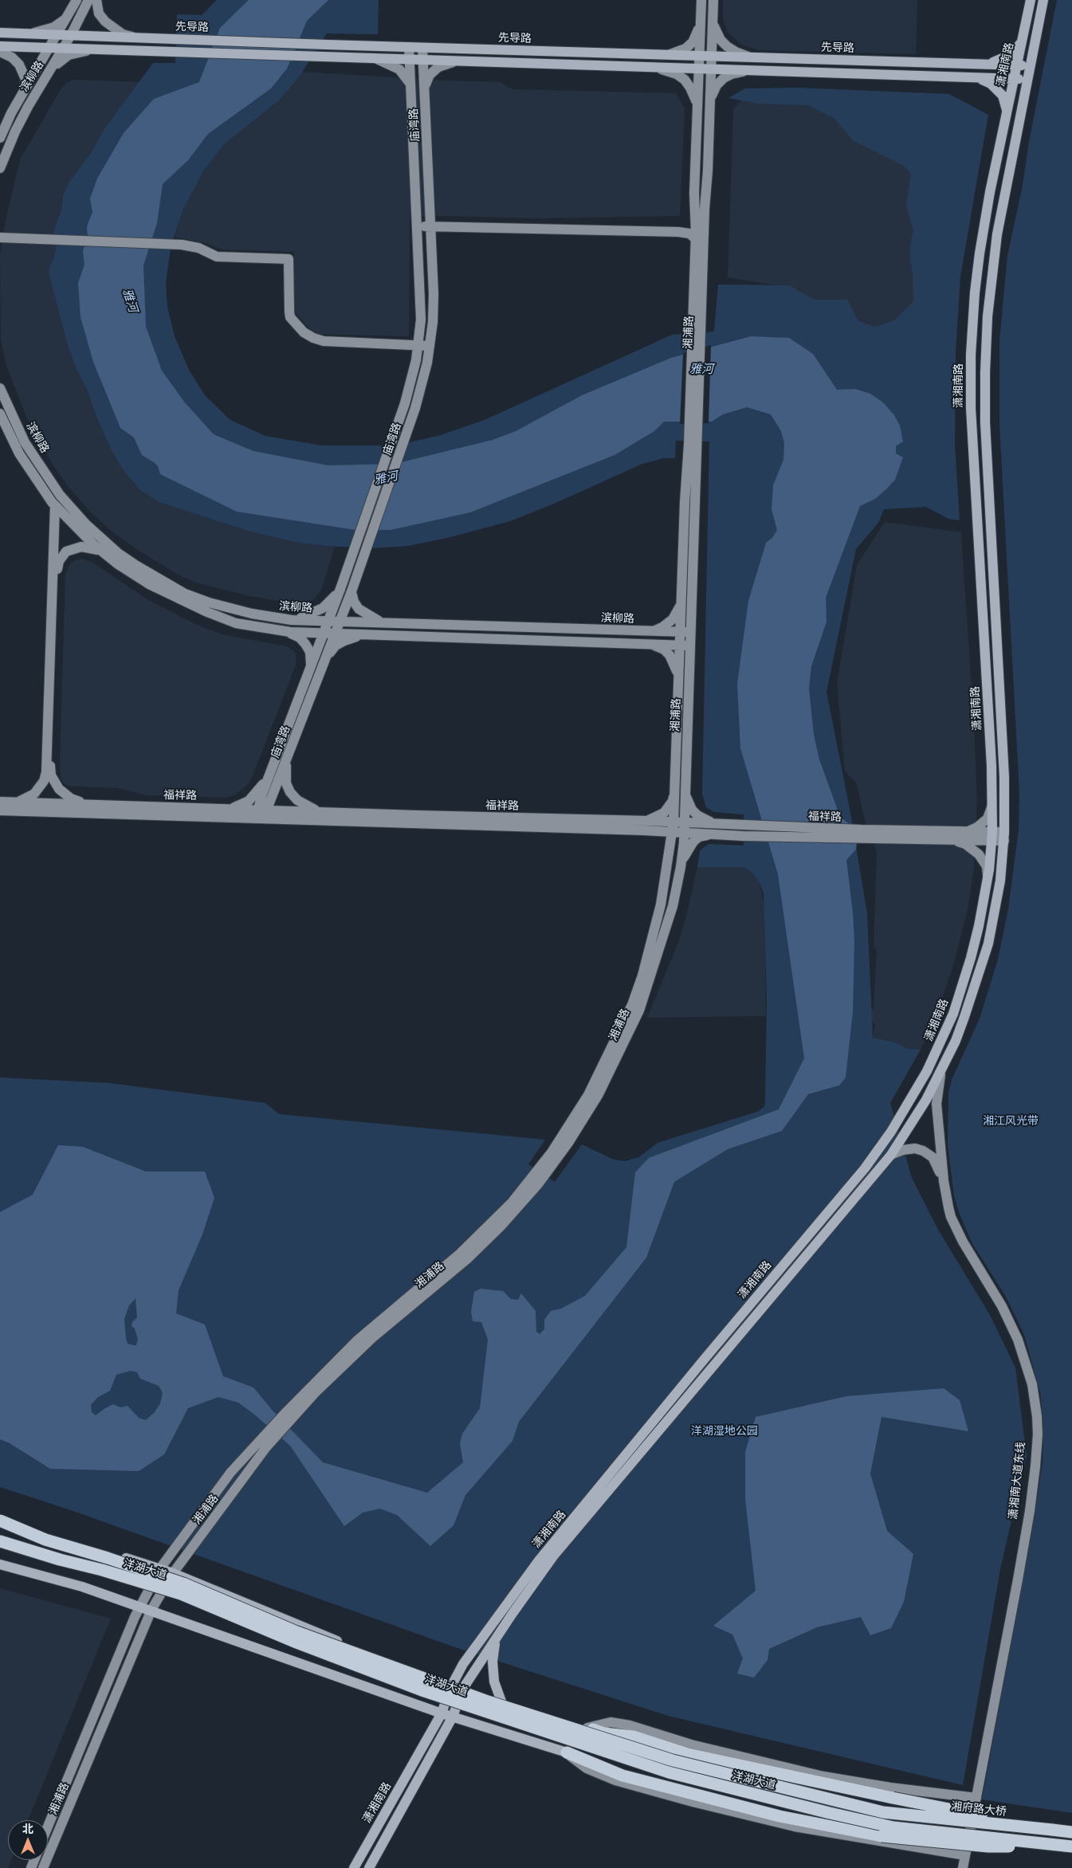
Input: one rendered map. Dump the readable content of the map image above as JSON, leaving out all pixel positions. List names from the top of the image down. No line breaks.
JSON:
{"streets":{"highway":["洋湖大道","湘府路大桥"],"main road":["先导路","潇湘南路","滨柳路","庙湾路","湘浦路","福祥路","潇湘南大道东线"]},"crossings":[["先导路","潇湘南路"],["先导路","滨柳路"],["先导路","庙湾路"],["先导路","湘浦路"],["潇湘南路","福祥路"],["潇湘南路","潇湘南大道东线"],["滨柳路","庙湾路"],["滨柳路","湘浦路"],["庙湾路","福祥路"],["湘浦路","福祥路"],["洋湖大道","湘府路大桥"]],"water":["雅河"],"parks":["湘江风光带","洋湖湿地公园"],"north":"top"}
